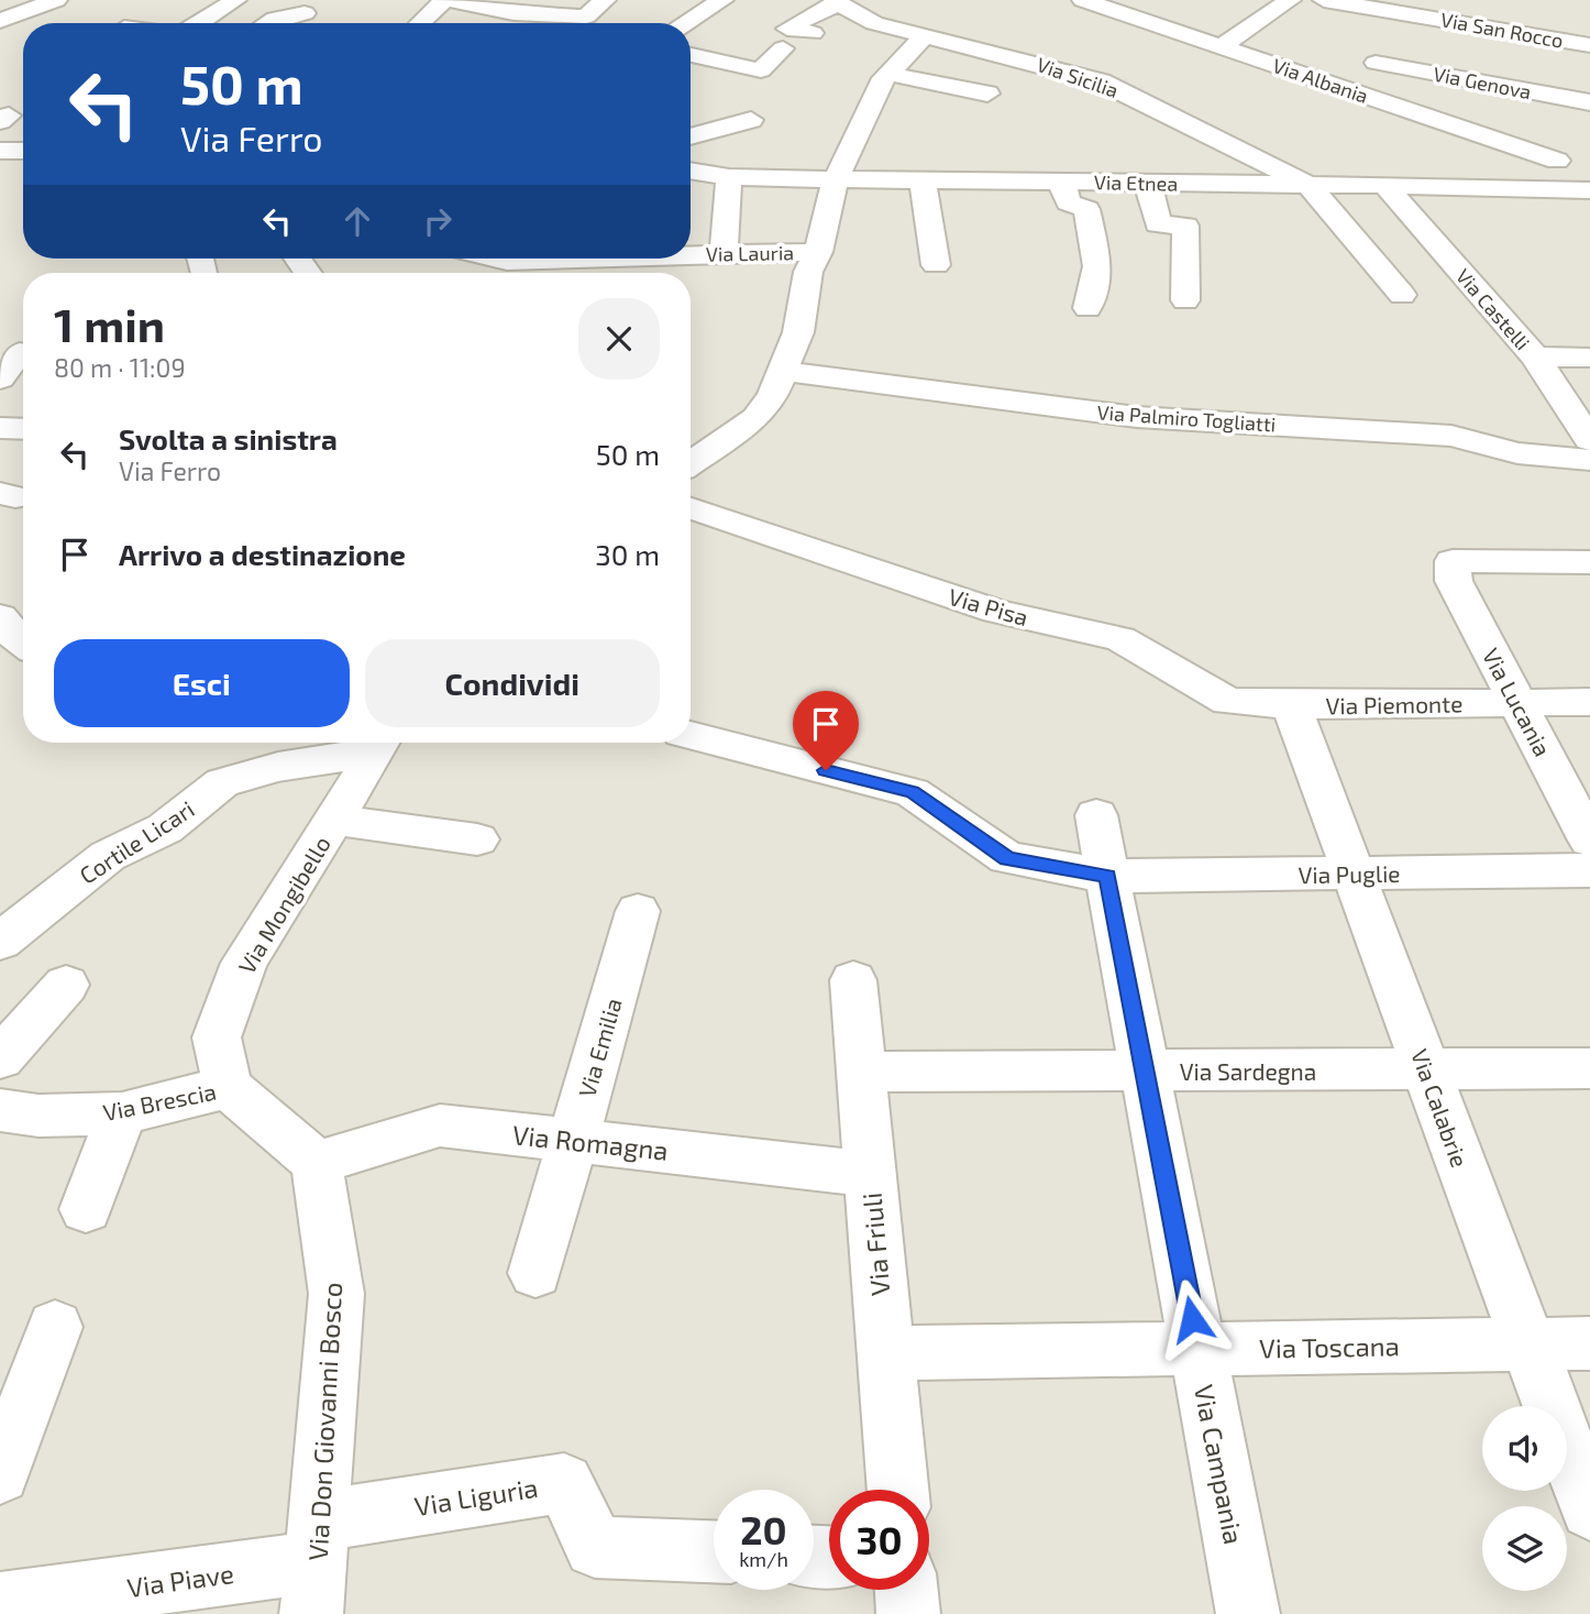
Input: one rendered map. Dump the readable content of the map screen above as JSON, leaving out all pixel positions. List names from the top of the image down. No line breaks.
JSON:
{"streets":{"street":["Via San Rocco","Via Sicilia","Via Albania","Via Genova","Via Etnea","Via Lauria","Via Castelli","Via Palmiro Togliatti","Via Pisa","Via Lucania","Via Piemonte","Cortile Licari","Via Puglie","Via Mongibello","Via Emilia","Via Sardegna","Via Brescia","Via Calabrie","Via Romagna","Via Friuli","Via Toscana","Via Don Giovanni Bosco","Via Campania","Via Liguria","Via Piave"]},"crossings":[["Via Sicilia","Via Etnea"],["Via Etnea","Via Castelli"],["Via Pisa","Via Piemonte"],["Via Pisa","Via Calabrie"],["Via Lucania","Via Piemonte"],["Via Piemonte","Via Calabrie"],["Cortile Licari","Via Mongibello"],["Via Puglie","Via Calabrie"],["Via Puglie","Via Campania"],["Via Mongibello","Via Brescia"],["Via Emilia","Via Romagna"],["Via Sardegna","Via Calabrie"],["Via Sardegna","Via Friuli"],["Via Sardegna","Via Campania"],["Via Calabrie","Via Toscana"],["Via Romagna","Via Friuli"],["Via Romagna","Via Don Giovanni Bosco"],["Via Friuli","Via Toscana"],["Via Toscana","Via Campania"],["Via Don Giovanni Bosco","Via Liguria"],["Via Don Giovanni Bosco","Via Piave"],["Via Liguria","Via Piave"]],"page":{"turn":["50 m","Via Ferro"],"heading":["1 min","80 m · 11:09"],"list":[{"name":"Svolta a sinistra","note":"Via Ferro","value":"50 m"},{"name":"Arrivo a destinazione","value":"30 m"}],"buttons":["Esci","Condividi"],"speed":"20 km/h","limit":"30"}}
